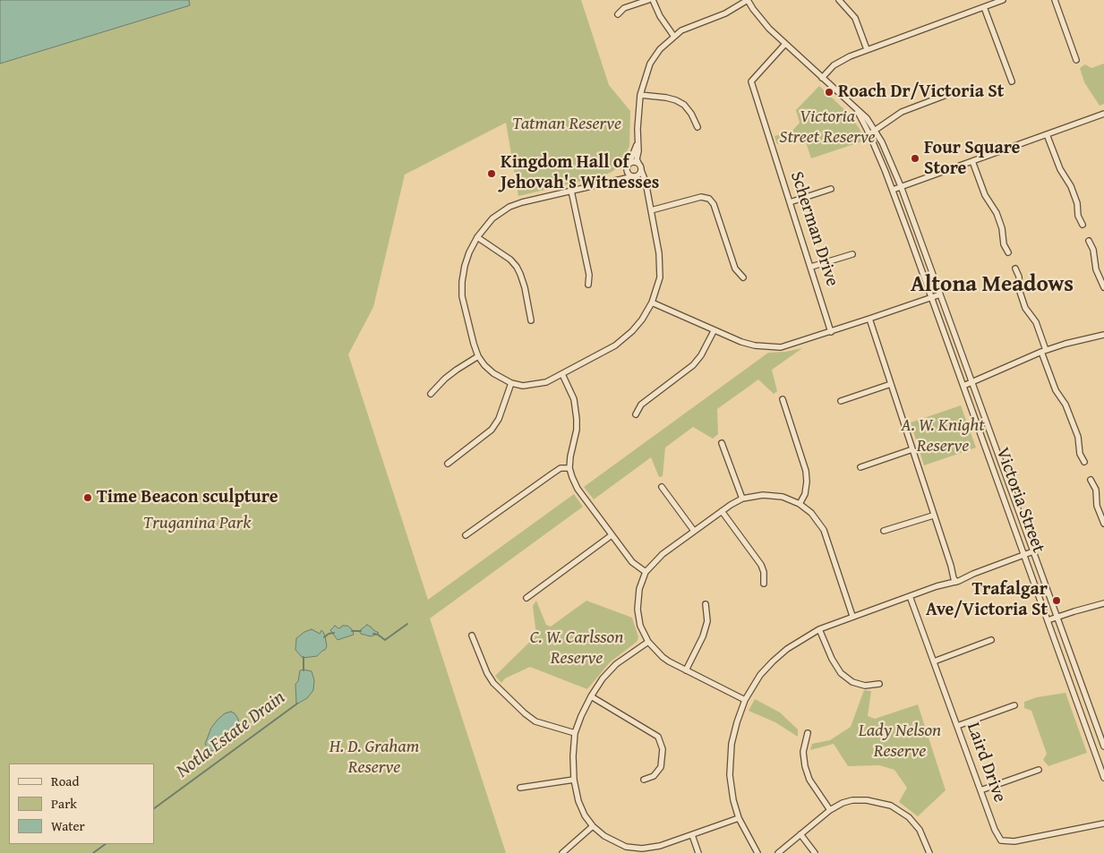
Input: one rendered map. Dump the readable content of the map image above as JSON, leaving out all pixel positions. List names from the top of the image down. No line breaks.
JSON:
{"streets":{"street":["Scherman Drive","Victoria Street","Laird Drive"]},"crossings":[["Scherman Drive","Victoria Street"]],"districts":["Altona Meadows"],"water":["Notla Estate Drain"],"parks":["Victoria Street Reserve","Tatman Reserve","A. W. Knight Reserve","Truganina Park","C. W. Carlsson Reserve","Lady Nelson Reserve","H. D. Graham Reserve"],"places":["Roach Dr/Victoria St","Four Square Store","Kingdom Hall of Jehovah's Witnesses","Time Beacon sculpture","Trafalgar Ave/Victoria St"],"legend":["Road","Park","Water"]}
